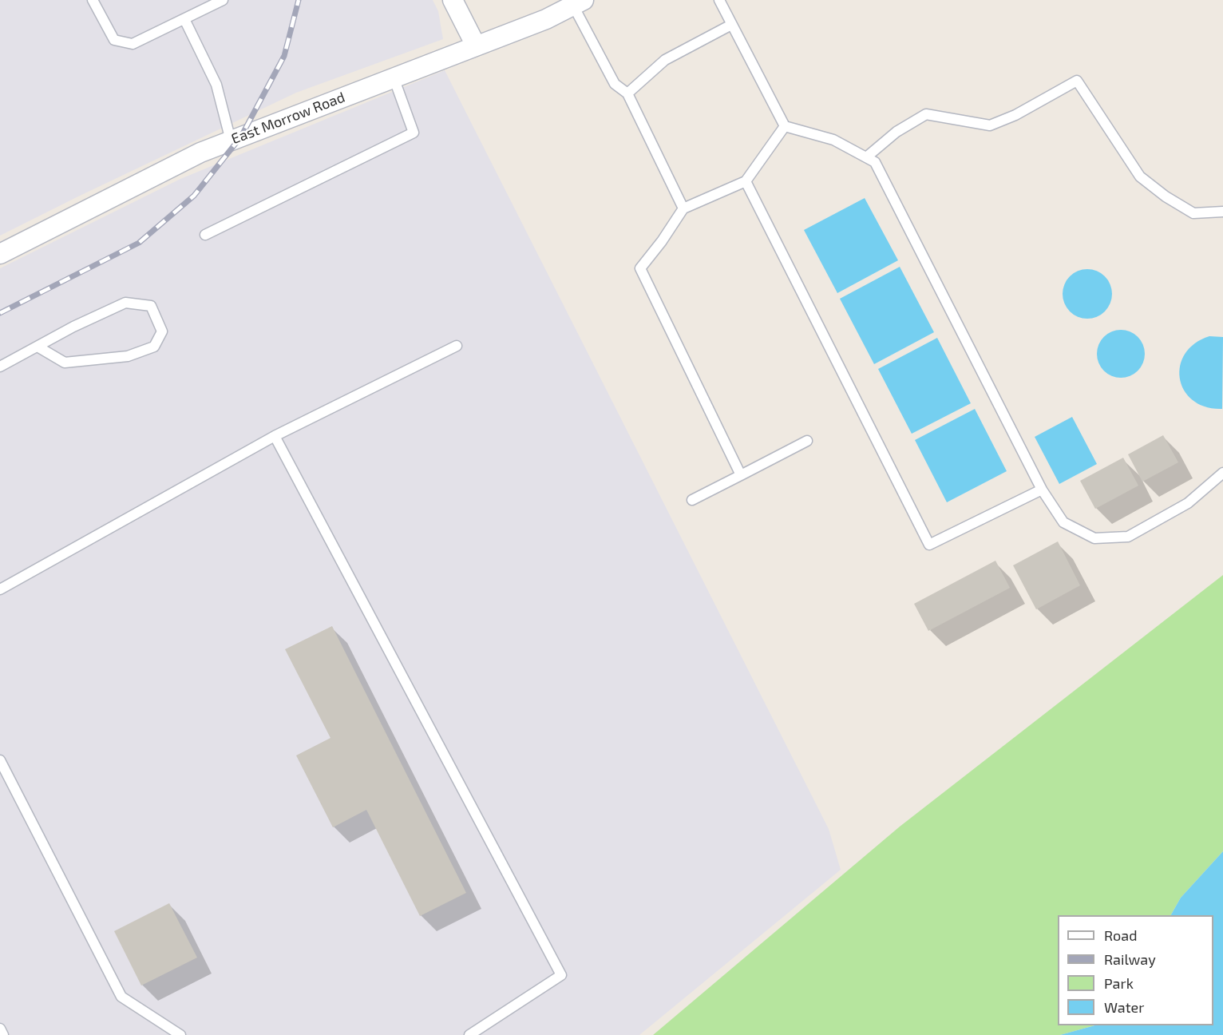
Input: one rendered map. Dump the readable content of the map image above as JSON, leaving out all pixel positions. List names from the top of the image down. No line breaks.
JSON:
{"streets":{"street":["East Morrow Road"]},"legend":["Road","Railway","Park","Water"]}
